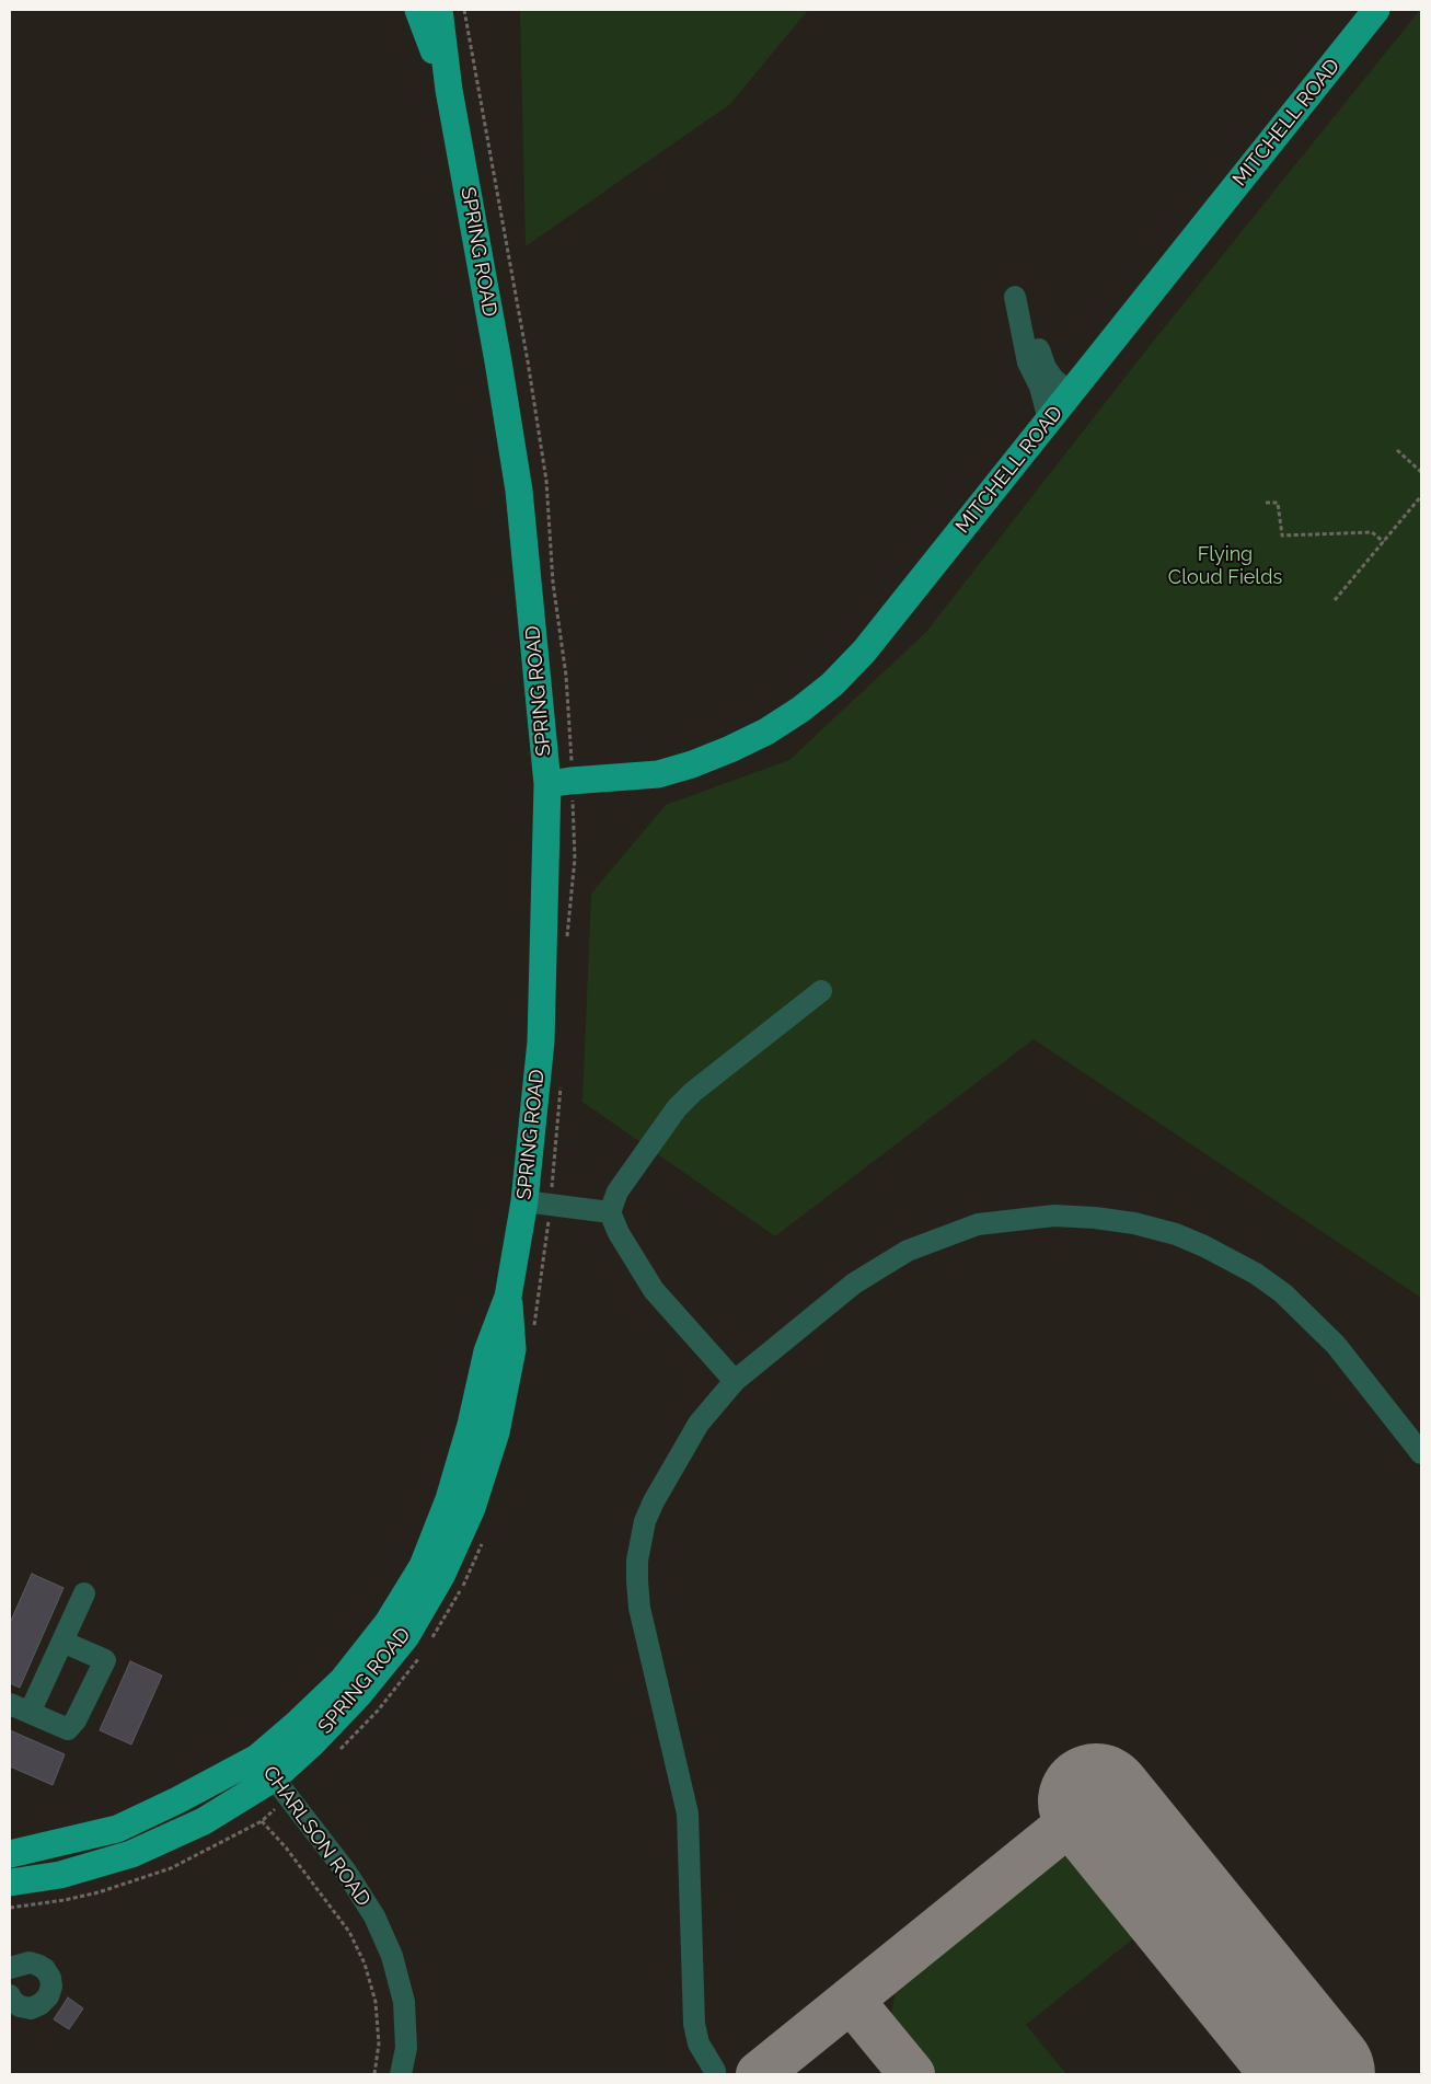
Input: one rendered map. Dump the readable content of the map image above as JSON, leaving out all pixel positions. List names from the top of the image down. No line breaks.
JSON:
{"streets":{"main road":["MITCHELL ROAD","SPRING ROAD"],"street":["CHARLSON ROAD"]},"crossings":[["MITCHELL ROAD","SPRING ROAD"],["SPRING ROAD","CHARLSON ROAD"]],"parks":["Flying Cloud Fields"]}
